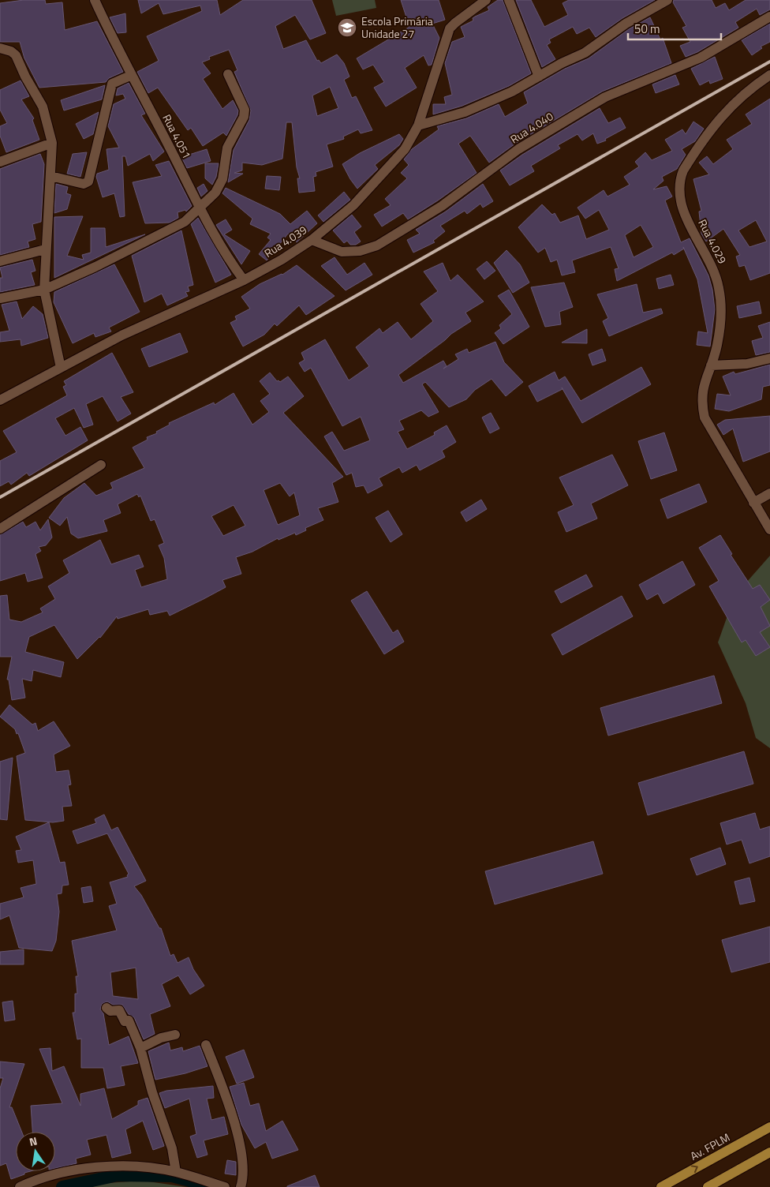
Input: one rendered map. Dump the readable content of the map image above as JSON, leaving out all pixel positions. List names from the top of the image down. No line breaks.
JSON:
{"streets":{"main road":["Av. FPLM"],"street":["Rua 4.040","Rua 4.051","Rua 4.039","Rua 4.029"]},"crossings":[["Rua 4.040","Rua 4.039"],["Rua 4.051","Rua 4.039"]],"places":{"school or university":["Escola Primária Unidade 27"]},"scale_bar":"50 m","north":"top"}
